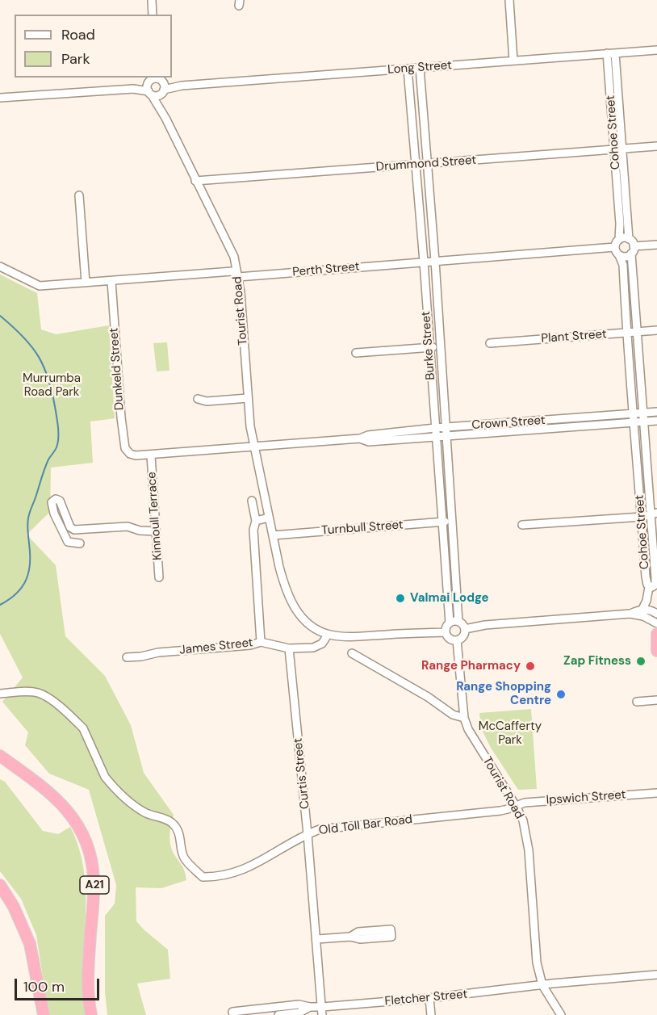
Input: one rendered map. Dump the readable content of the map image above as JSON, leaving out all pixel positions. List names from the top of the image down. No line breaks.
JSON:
{"streets":{"highway":["A21"],"street":["Long Street","Cohoe Street","Drummond Street","Perth Street","Tourist Road","Plant Street","Burke Street","Dunkeld Street","Crown Street","Kinnoull Terrace","Turnbull Street","James Street","Curtis Street","Ipswich Street","Old Toll Bar Road","Fletcher Street"]},"crossings":[["Long Street","Cohoe Street"],["Long Street","Tourist Road"],["Long Street","Burke Street"],["Cohoe Street","Drummond Street"],["Cohoe Street","Perth Street"],["Cohoe Street","Plant Street"],["Cohoe Street","Crown Street"],["Drummond Street","Tourist Road"],["Drummond Street","Burke Street"],["Perth Street","Tourist Road"],["Perth Street","Burke Street"],["Perth Street","Dunkeld Street"],["Tourist Road","Crown Street"],["Tourist Road","Turnbull Street"],["Tourist Road","James Street"],["Tourist Road","Ipswich Street"],["Tourist Road","Old Toll Bar Road"],["Tourist Road","Fletcher Street"],["Burke Street","Crown Street"],["Burke Street","Turnbull Street"],["Dunkeld Street","Crown Street"],["Crown Street","Kinnoull Terrace"],["James Street","Curtis Street"],["Curtis Street","Old Toll Bar Road"],["Curtis Street","Fletcher Street"],["Ipswich Street","Old Toll Bar Road"]],"parks":["Murrumba Road Park","McCafferty Park"],"places":["Valmai Lodge","Zap Fitness","Range Pharmacy","Range Shopping Centre"],"legend":["Road","Park"],"scale_bar":"100 m"}
